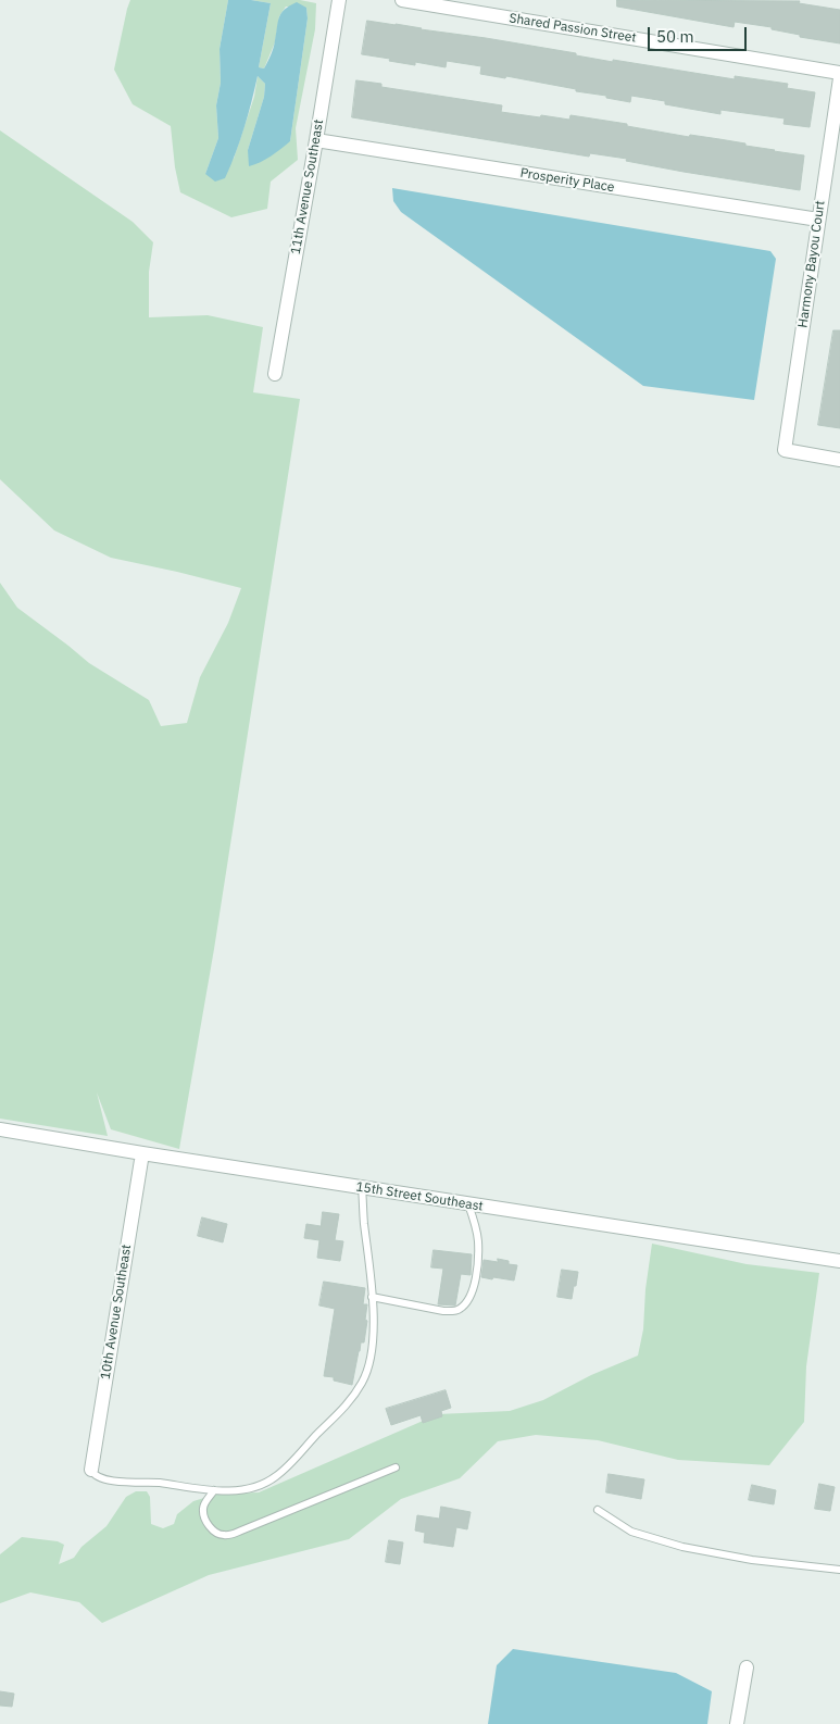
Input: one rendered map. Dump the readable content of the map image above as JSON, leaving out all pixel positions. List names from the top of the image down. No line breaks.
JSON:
{"streets":{"street":["Shared Passion Street","Prosperity Place","11th Avenue Southeast","Harmony Bayou Court","15th Street Southeast","10th Avenue Southeast"]},"crossings":[["Prosperity Place","11th Avenue Southeast"],["Prosperity Place","Harmony Bayou Court"],["15th Street Southeast","10th Avenue Southeast"]],"scale_bar":"50 m"}
